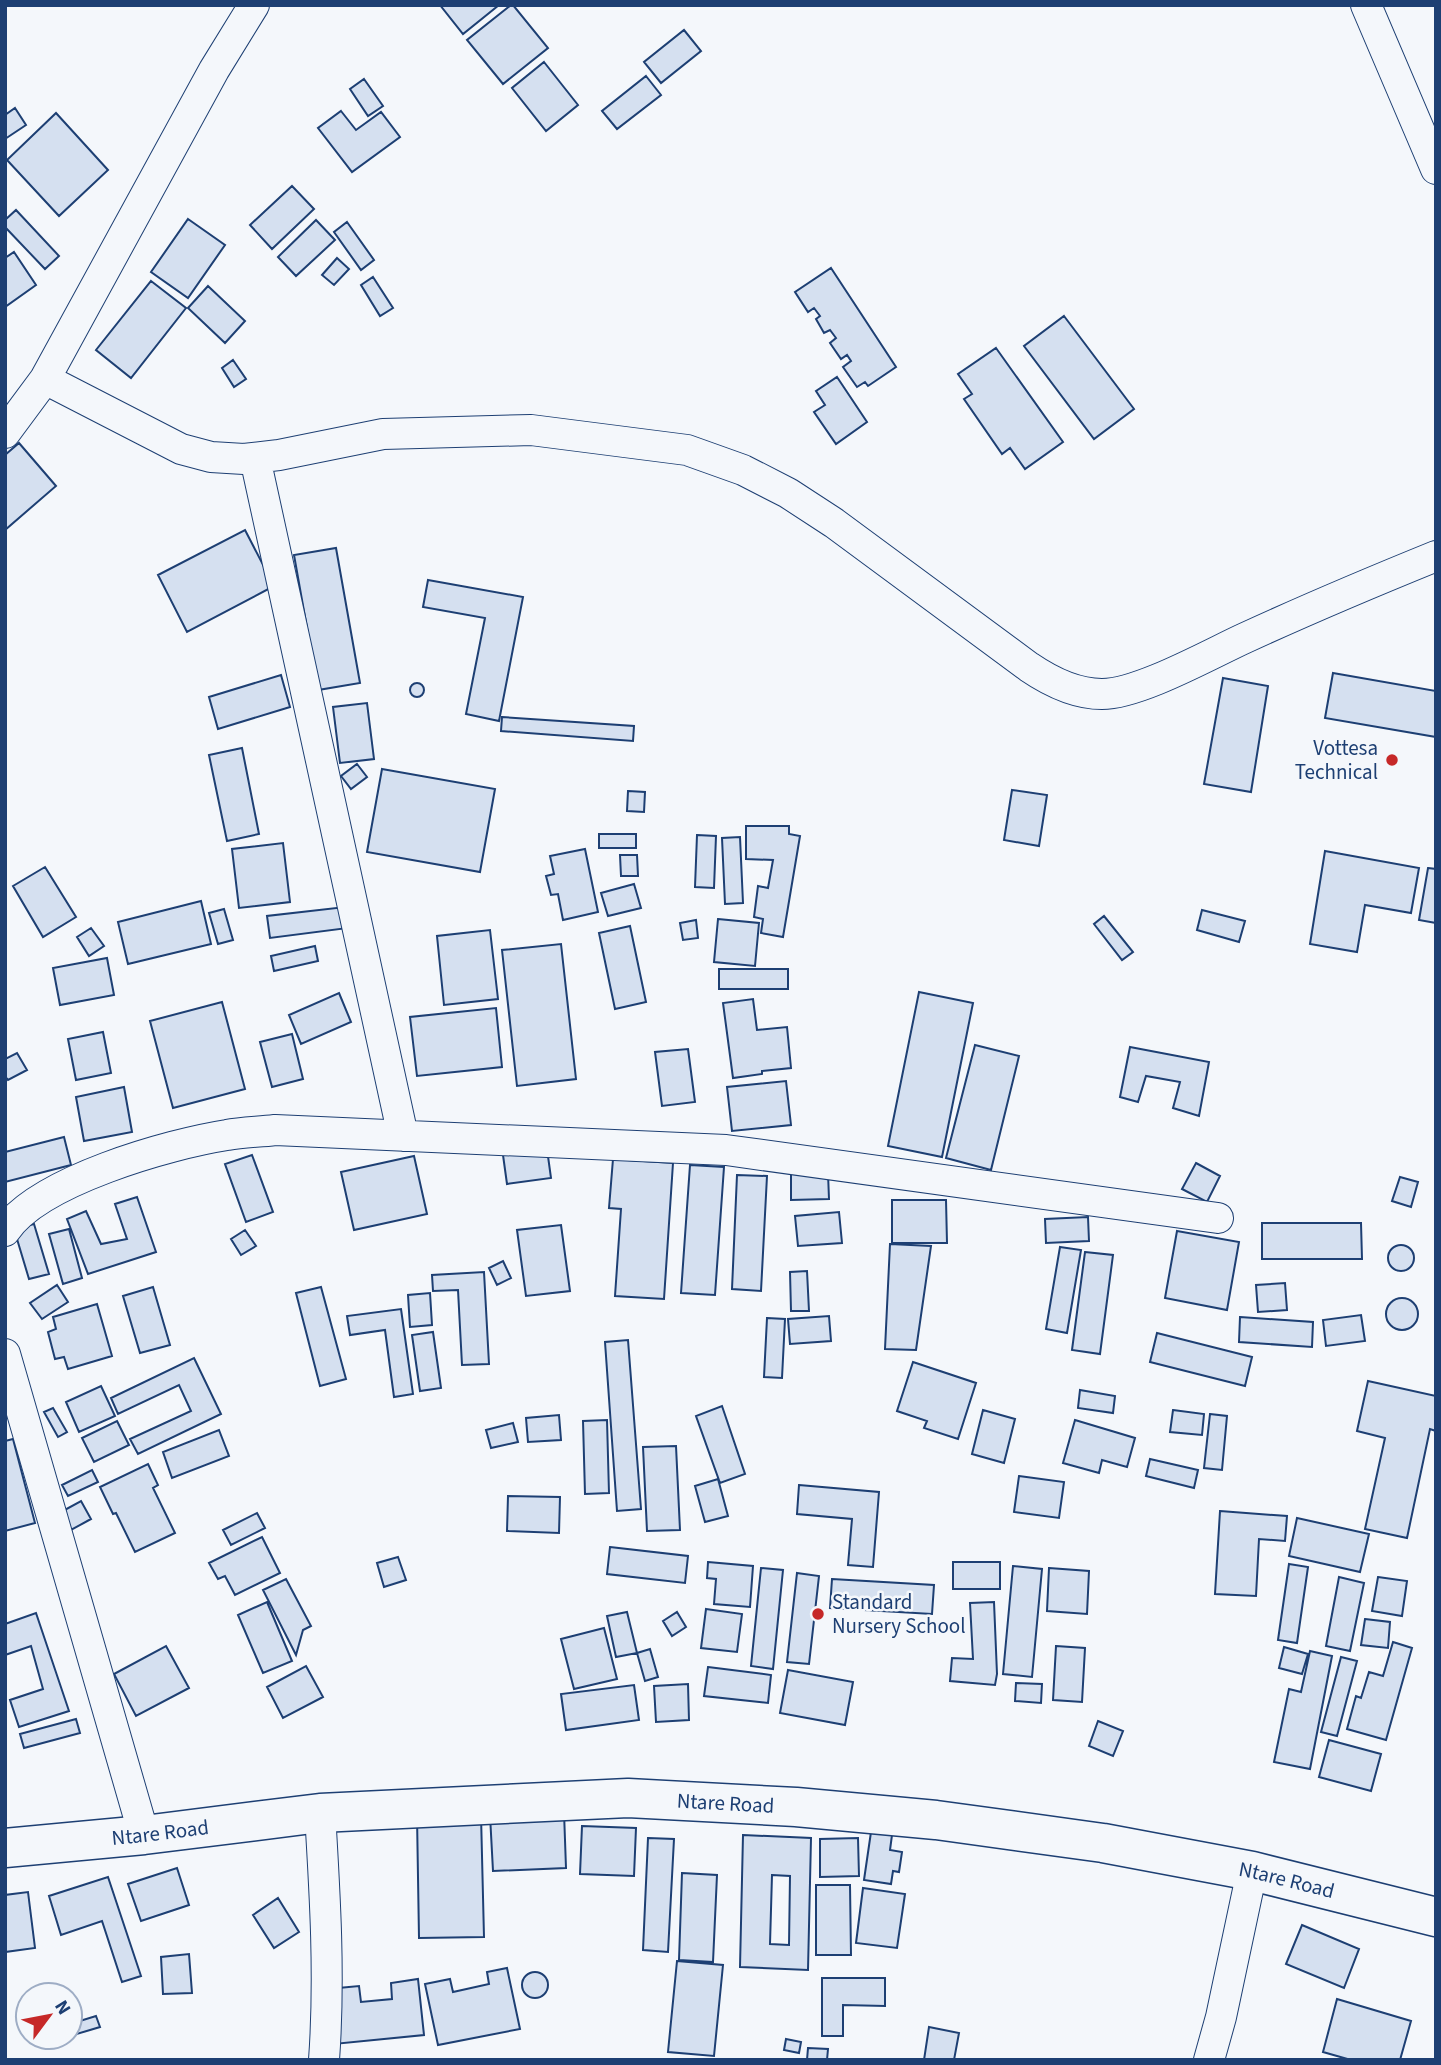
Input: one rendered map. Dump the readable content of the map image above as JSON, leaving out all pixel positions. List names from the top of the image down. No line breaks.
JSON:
{"streets":{"main road":["Ntare Road"]},"places":["Vottesa Technical","Standard Nursery School"],"north":"top right"}
